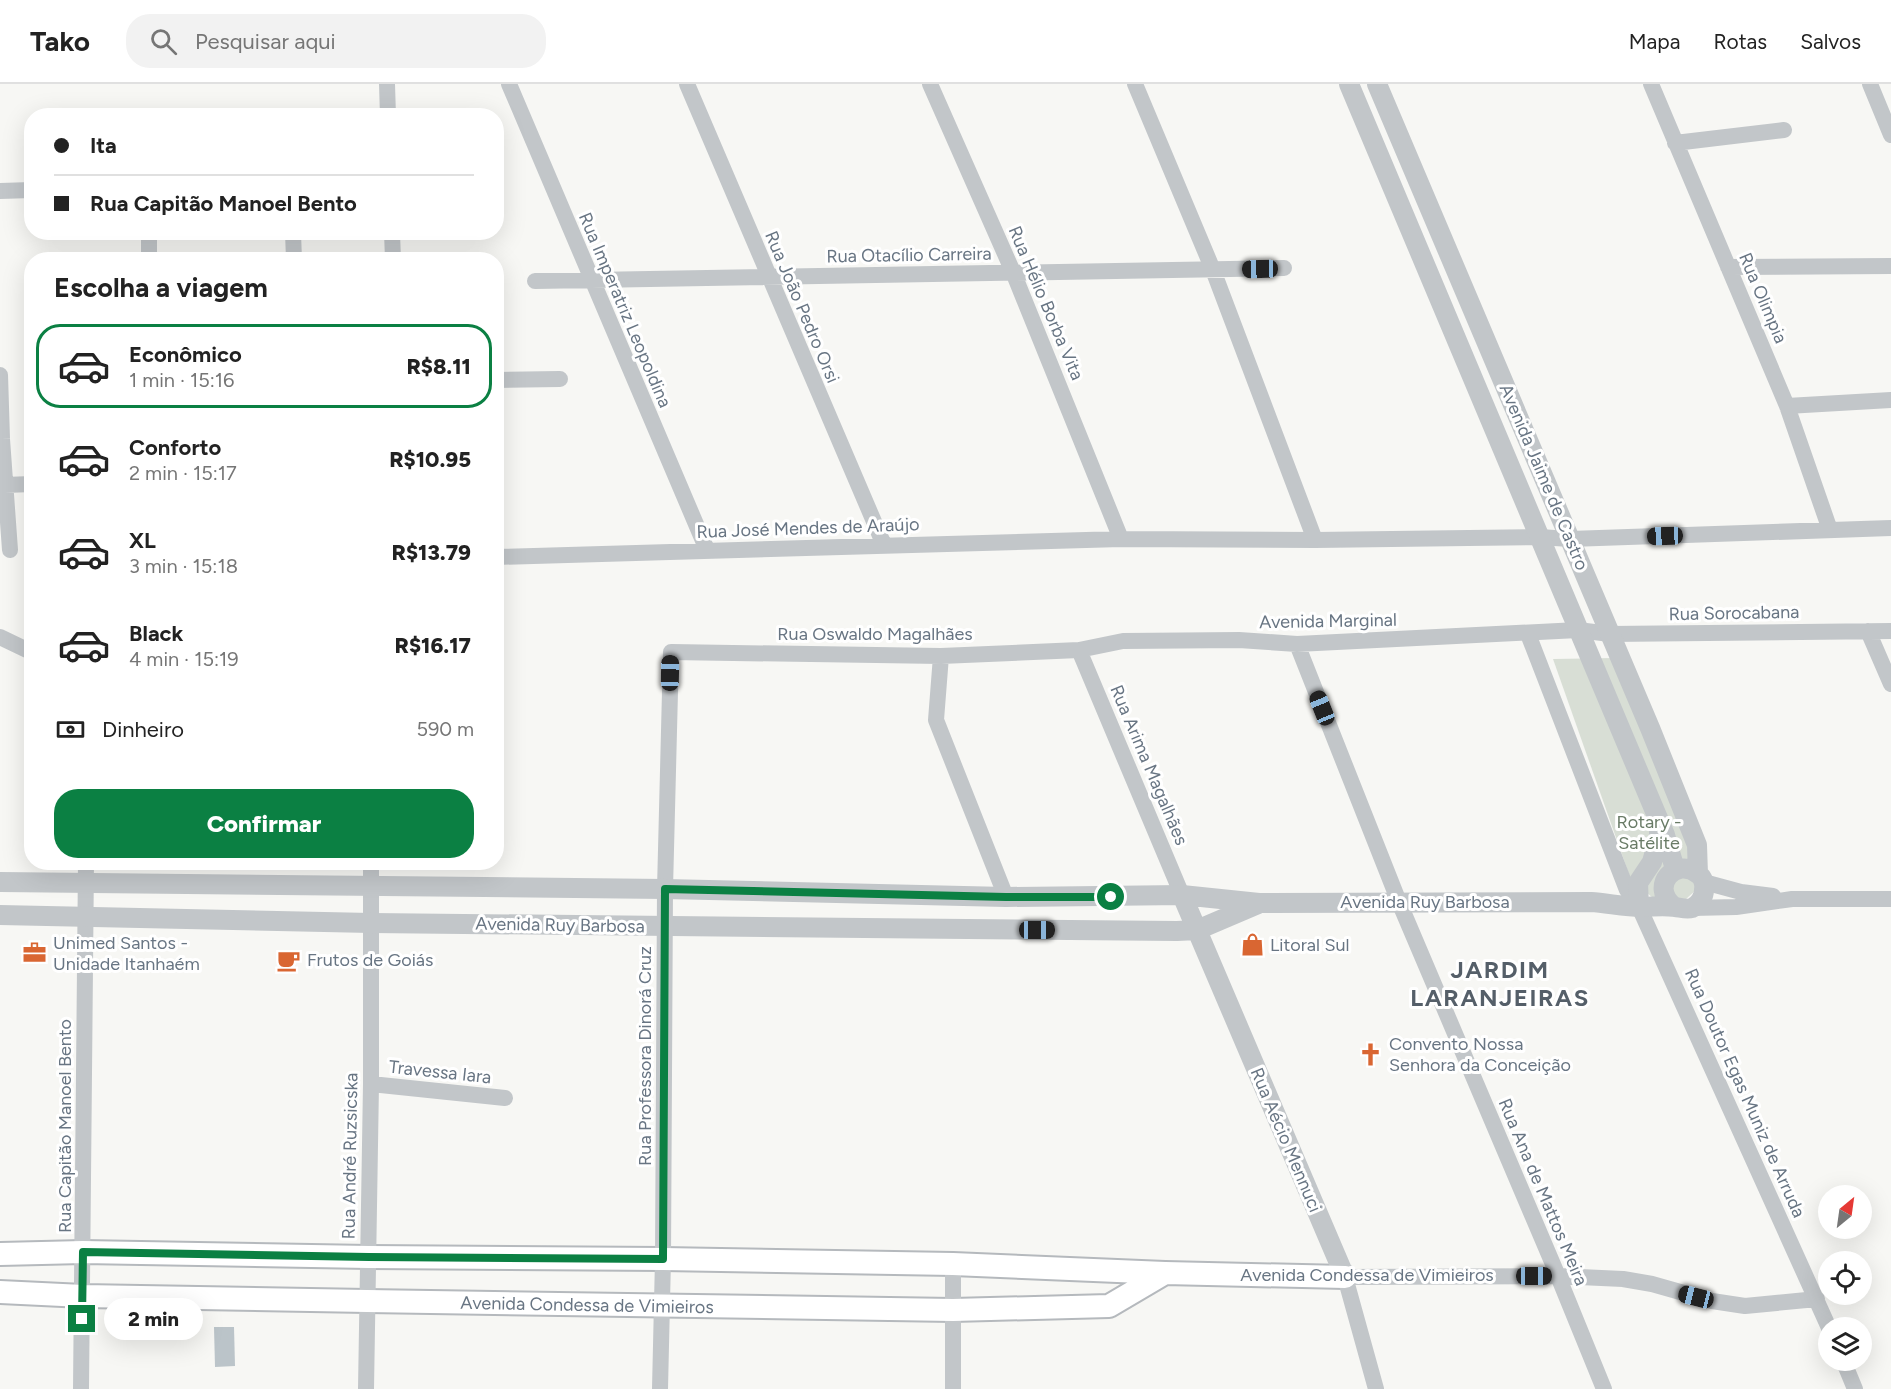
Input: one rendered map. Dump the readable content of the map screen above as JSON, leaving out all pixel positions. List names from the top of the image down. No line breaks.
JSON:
{"streets":{"main road":["Avenida Condessa de Vimieiros"],"street":["Rua Otacílio Carreira","Rua Olimpia","Rua Hélio Borba Vita","Rua João Pedro Orsi","Rua Imperatriz Leopoldina","Avenida Jaime de Castro","Rua José Mendes de Araújo","Rua Sorocabana","Avenida Marginal","Rua Oswaldo Magalhães","Rua Arima Magalhães","Avenida Ruy Barbosa","Rua Professora Dinorá Cruz","Travessa Iara","Rua Doutor Egas Muniz de Arruda","Rua Capitão Manoel Bento","Rua Aécio Mennuci","Rua André Ruzsicska","Rua Ana de Mattos Meira"]},"crossings":[["Rua Otacílio Carreira","Rua Hélio Borba Vita"],["Rua Otacílio Carreira","Rua João Pedro Orsi"],["Rua Otacílio Carreira","Rua Imperatriz Leopoldina"],["Rua Hélio Borba Vita","Rua José Mendes de Araújo"],["Rua João Pedro Orsi","Rua José Mendes de Araújo"],["Rua Imperatriz Leopoldina","Rua José Mendes de Araújo"],["Avenida Jaime de Castro","Rua Sorocabana"],["Avenida Jaime de Castro","Avenida Marginal"],["Avenida Jaime de Castro","Avenida Ruy Barbosa"],["Rua Sorocabana","Avenida Marginal"],["Avenida Marginal","Rua Oswaldo Magalhães"],["Avenida Marginal","Rua Arima Magalhães"],["Avenida Marginal","Rua Ana de Mattos Meira"],["Rua Oswaldo Magalhães","Rua Arima Magalhães"],["Rua Oswaldo Magalhães","Rua Professora Dinorá Cruz"],["Rua Arima Magalhães","Avenida Ruy Barbosa"],["Rua Arima Magalhães","Rua Aécio Mennuci"],["Avenida Ruy Barbosa","Rua Professora Dinorá Cruz"],["Avenida Ruy Barbosa","Rua Doutor Egas Muniz de Arruda"],["Avenida Ruy Barbosa","Rua Capitão Manoel Bento"],["Avenida Ruy Barbosa","Rua Aécio Mennuci"],["Avenida Ruy Barbosa","Rua André Ruzsicska"],["Avenida Ruy Barbosa","Rua Ana de Mattos Meira"],["Rua Professora Dinorá Cruz","Avenida Condessa de Vimieiros"],["Travessa Iara","Rua André Ruzsicska"],["Rua Doutor Egas Muniz de Arruda","Avenida Condessa de Vimieiros"],["Rua Capitão Manoel Bento","Avenida Condessa de Vimieiros"],["Rua Aécio Mennuci","Avenida Condessa de Vimieiros"],["Rua André Ruzsicska","Avenida Condessa de Vimieiros"],["Rua Ana de Mattos Meira","Avenida Condessa de Vimieiros"]],"districts":["JARDIM LARANJEIRAS"],"parks":["Rotary - Satélite"],"places":{"shop":["Litoral Sul"],"office":["Unimed Santos - Unidade Itanhaém"],"cafe":["Frutos de Goiás"],"church":["Convento Nossa Senhora da Conceição"]},"north":"top right","page":{"header":"Tako","search":"Pesquisar aqui","nav":["Mapa","Rotas","Salvos"],"banner":["Ita","Rua Capitão Manoel Bento"],"heading":"Escolha a viagem","list":[{"name":"Econômico","note":"1 min · 15:16","value":"R$8.11"},{"name":"Conforto","note":"2 min · 15:17","value":"R$10.95"},{"name":"XL","note":"3 min · 15:18","value":"R$13.79"},{"name":"Black","note":"4 min · 15:19","value":"R$16.17"}],"pay":["Dinheiro","590 m"],"buttons":"Confirmar","bubble":"2 min"}}
